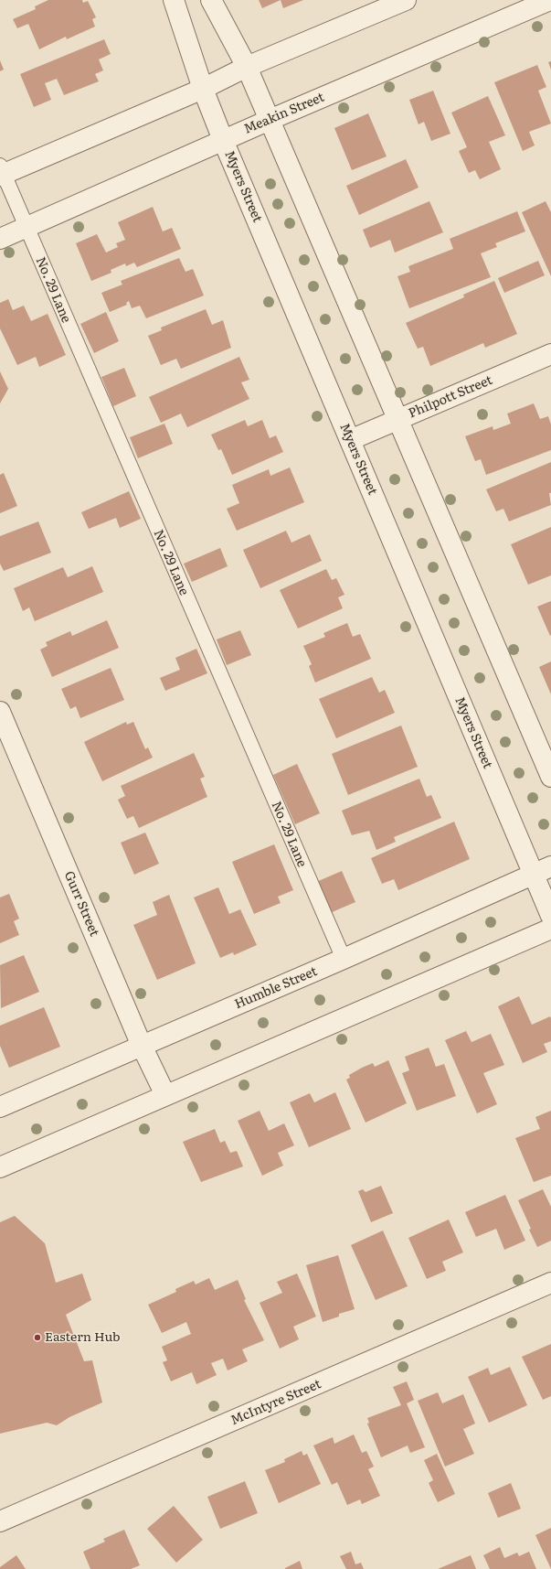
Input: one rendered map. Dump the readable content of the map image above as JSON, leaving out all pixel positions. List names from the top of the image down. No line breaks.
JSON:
{"streets":{"street":["Meakin Street","Myers Street","Philpott Street","Gurr Street","Humble Street","McIntyre Street"],"lane":["No. 29 Lane"]},"crossings":[["Meakin Street","Myers Street"],["Meakin Street","No. 29 Lane"],["Myers Street","Philpott Street"],["Myers Street","Humble Street"],["No. 29 Lane","Humble Street"],["Gurr Street","Humble Street"]],"places":["Eastern Hub"]}
